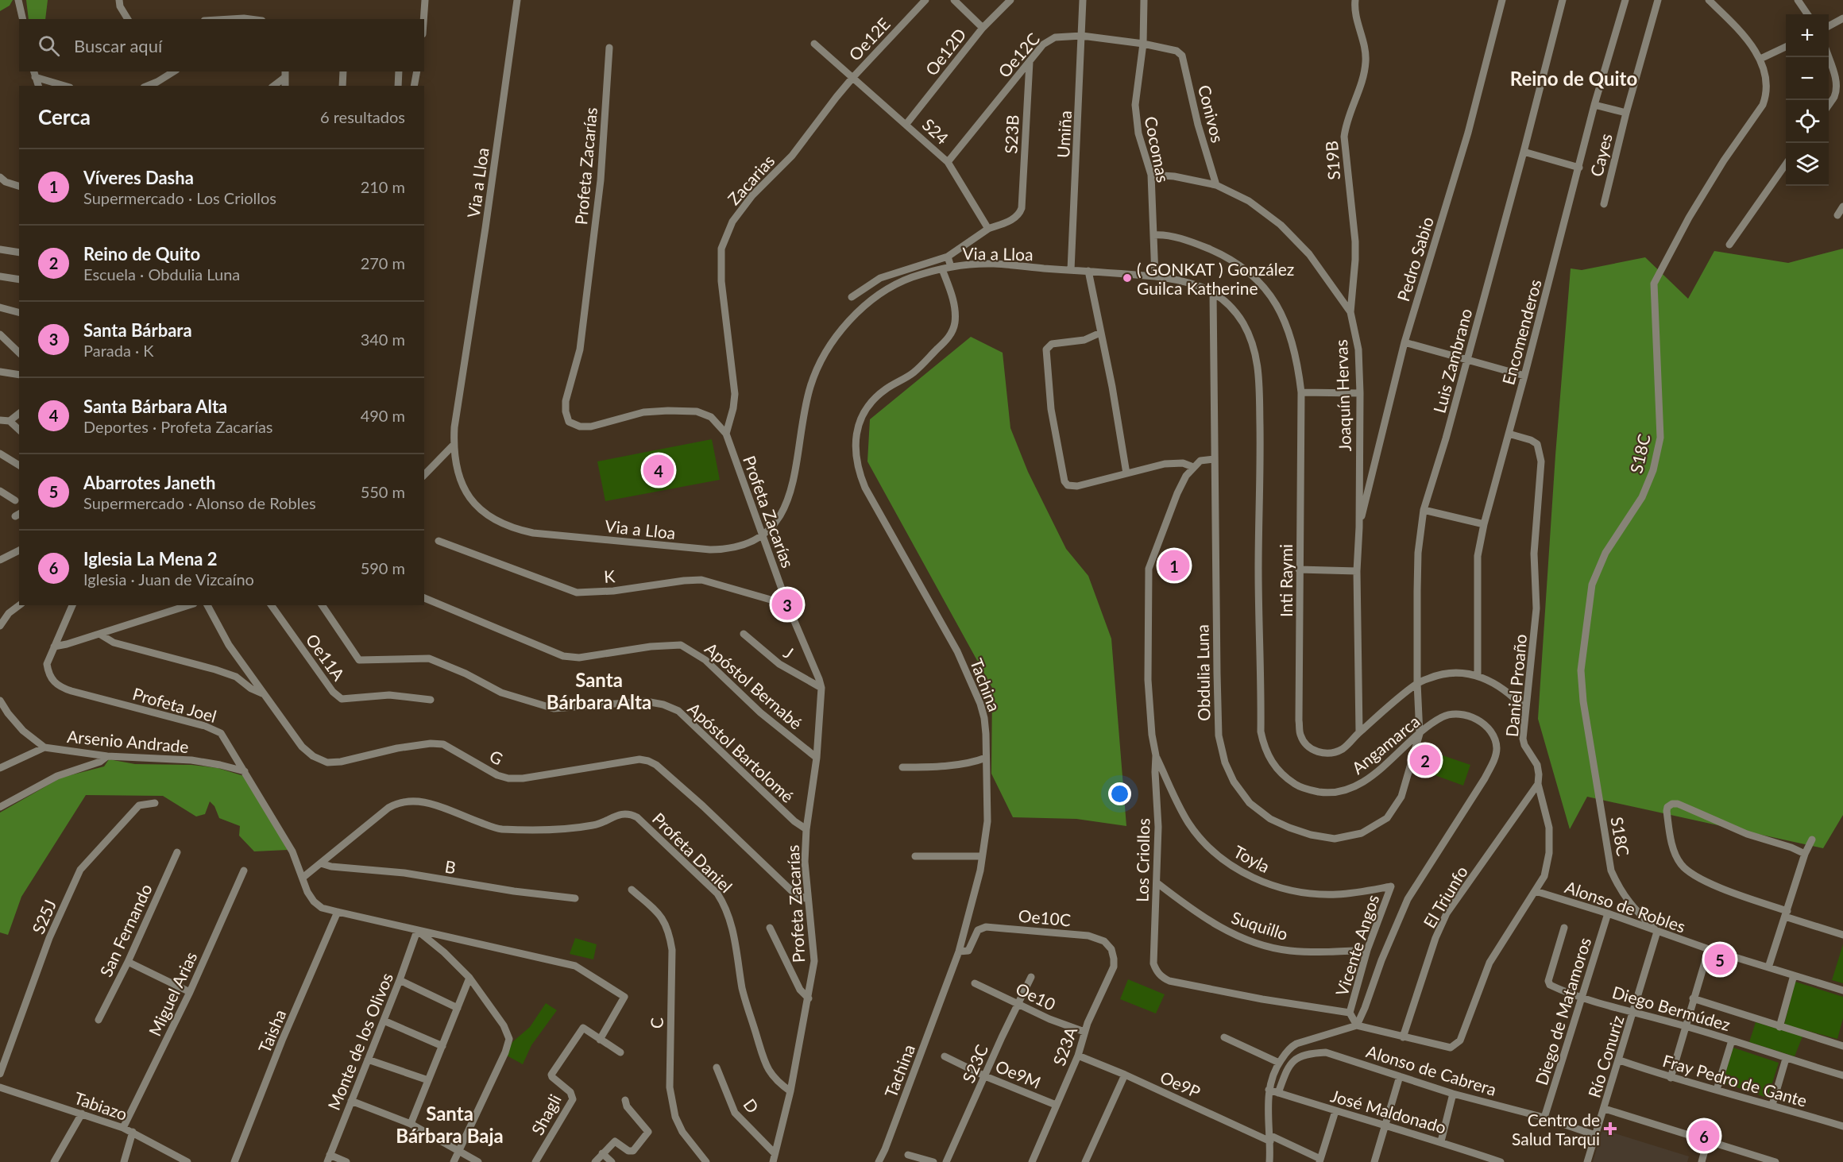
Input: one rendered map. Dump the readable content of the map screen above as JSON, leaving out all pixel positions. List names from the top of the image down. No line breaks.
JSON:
{"streets":{"street":["Oe12E","Oe12D","Oe12C","Conivos","S24","S23B","Umiña","Cocomas","Cayes","S19B","Profeta Zacarías","Zacarias","Via a Lloa","Pedro Sabio","Encomenderos","Luis Zambrano","Joaquín Hervas","S18C","K","Inti Raymi","J","Oe11A","Obdulia Luna","Tachina","Apóstol Bernabé","Daniel Proaño","Profeta Joel","Arsenio Andrade","Angamarca","Apóstol Bartolomé","G","Profeta Daniel","Toyla","Los Criollos","B","El Triunfo","Alonso de Robles","S25J","Oe10C","Suquillo","San Fernando","Vicente Angos","Miguel Arias","Oe10","Diego Bermúdez","Diego de Matamoros","C","Taisha","Monte de los Olivos","S23A","Río Conuriz","S23C","Alonso de Cabrera","Oe9M","Fray Pedro de Gante","Oe9P","Tabiazo","D","José Maldonado","Shagli"]},"crossings":[["Oe12E","S24"],["Oe12E","Zacarias"],["Oe12D","S24"],["Oe12C","Conivos"],["Oe12C","S24"],["Oe12C","S23B"],["Oe12C","Umiña"],["Oe12C","Cocomas"],["Conivos","Joaquín Hervas"],["S24","S23B"],["S24","Zacarias"],["Umiña","Via a Lloa"],["Cocomas","Via a Lloa"],["Cocomas","Joaquín Hervas"],["Cocomas","Inti Raymi"],["Cocomas","Angamarca"],["Cayes","Encomenderos"],["S19B","Joaquín Hervas"],["Profeta Zacarías","Zacarias"],["Profeta Zacarías","Via a Lloa"],["Profeta Zacarías","K"],["Profeta Zacarías","J"],["Profeta Zacarías","Apóstol Bernabé"],["Profeta Zacarías","Apóstol Bartolomé"],["Profeta Zacarías","G"],["Profeta Zacarías","Profeta Daniel"],["Profeta Zacarías","D"],["Via a Lloa","Tachina"],["Via a Lloa","Angamarca"],["Pedro Sabio","Joaquín Hervas"],["Encomenderos","Inti Raymi"],["Encomenderos","Daniel Proaño"],["Luis Zambrano","Inti Raymi"],["Luis Zambrano","Obdulia Luna"],["Luis Zambrano","Angamarca"],["Joaquín Hervas","Inti Raymi"],["S18C","Alonso de Robles"],["S18C","Río Conuriz"],["Inti Raymi","Daniel Proaño"],["Obdulia Luna","Angamarca"],["Tachina","Oe10C"],["Daniel Proaño","El Triunfo"],["Daniel Proaño","Alonso de Robles"],["Profeta Joel","Arsenio Andrade"],["Profeta Joel","Profeta Daniel"],["Profeta Daniel","B"],["Toyla","Los Criollos"],["Toyla","Vicente Angos"],["Los Criollos","Suquillo"],["Los Criollos","Vicente Angos"],["Alonso de Robles","Diego de Matamoros"],["Alonso de Robles","Río Conuriz"],["Oe10C","S23A"],["Suquillo","Vicente Angos"],["Miguel Arias","Tabiazo"],["Oe10","S23A"],["Oe10","S23C"],["Diego Bermúdez","Diego de Matamoros"],["Diego Bermúdez","Río Conuriz"],["Diego de Matamoros","Alonso de Cabrera"],["S23A","Oe9M"],["S23A","Oe9P"],["Río Conuriz","Alonso de Cabrera"],["Río Conuriz","Fray Pedro de Gante"],["S23C","Oe9M"],["Alonso de Cabrera","José Maldonado"]],"districts":["Reino de Quito","Santa Bárbara Alta","Santa Bárbara Baja"],"places":{"other":["( GONKAT ) González Guilca Katherine"],"health":["Centro de Salud Tarqui"]},"page":{"map_buttons":["+","−"],"search":"Buscar aquí","heading":["Cerca","6 resultados"],"list":[{"mark":"1","name":"Víveres Dasha","note":"Supermercado · Los Criollos","value":"210 m"},{"mark":"2","name":"Reino de Quito","note":"Escuela · Obdulia Luna","value":"270 m"},{"mark":"3","name":"Santa Bárbara","note":"Parada · K","value":"340 m"},{"mark":"4","name":"Santa Bárbara Alta","note":"Deportes · Profeta Zacarías","value":"490 m"},{"mark":"5","name":"Abarrotes Janeth","note":"Supermercado · Alonso de Robles","value":"550 m"},{"mark":"6","name":"Iglesia La Mena 2","note":"Iglesia · Juan de Vizcaíno","value":"590 m"}],"pins":["4","1","3","2","5","6"]}}
